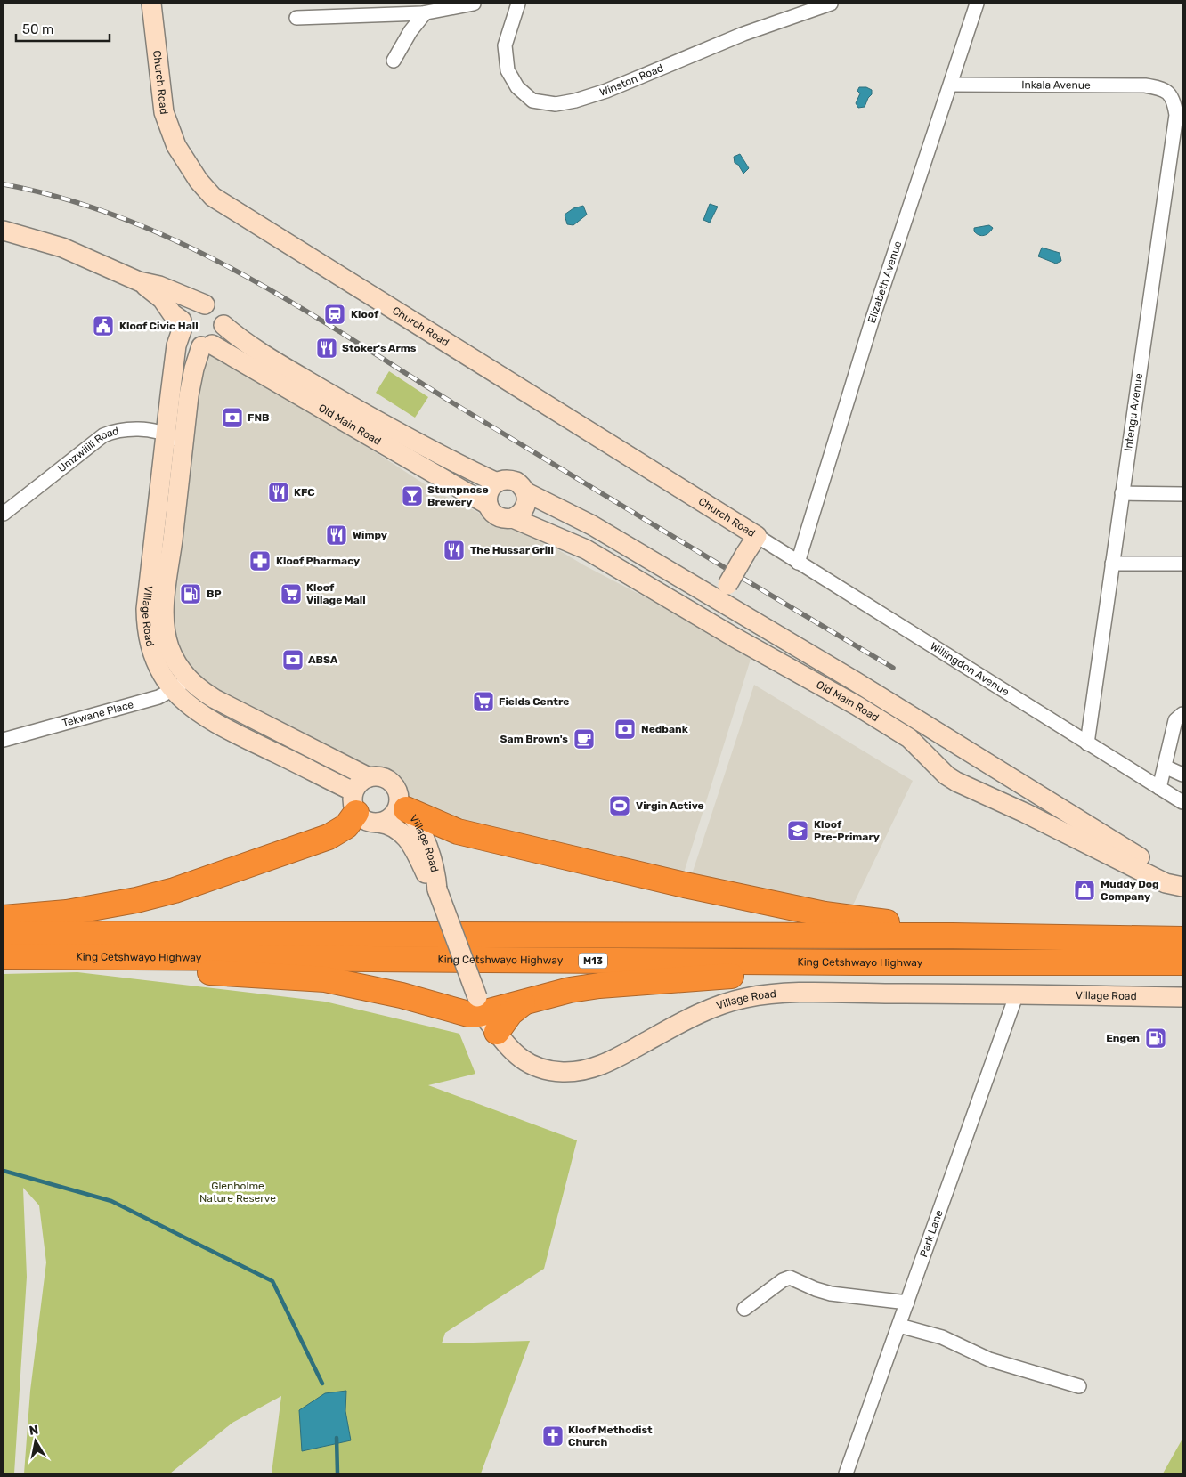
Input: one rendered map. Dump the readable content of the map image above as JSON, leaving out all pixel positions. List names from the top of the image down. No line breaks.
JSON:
{"streets":{"highway":["King Cetshwayo Highway","M13"],"main road":["Church Road","Old Main Road","Village Road"],"street":["Winston Road","Inkala Avenue","Elizabeth Avenue","Intengu Avenue","Umzwilili Road","Willingdon Avenue","Tekwane Place","Park Lane"]},"crossings":[["Church Road","Willingdon Avenue"],["Inkala Avenue","Elizabeth Avenue"],["Inkala Avenue","Intengu Avenue"],["Elizabeth Avenue","Willingdon Avenue"],["Intengu Avenue","Willingdon Avenue"],["Old Main Road","Village Road"],["Umzwilili Road","Village Road"],["Village Road","Tekwane Place"],["Village Road","Park Lane"]],"parks":["Glenholme Nature Reserve"],"places":{"station":["Kloof"],"public building":["Kloof Civic Hall"],"restaurant":["Stoker's Arms","KFC","Wimpy","The Hussar Grill"],"bank":["FNB","ABSA","Nedbank"],"bar":["Stumpnose Brewery"],"pharmacy":["Kloof Pharmacy"],"fuel station":["BP","Engen"],"supermarket":["Kloof Village Mall","Fields Centre"],"cafe":["Sam Brown's"],"sports":["Virgin Active"],"school or university":["Kloof Pre-Primary"],"shop":["Muddy Dog Company"],"church":["Kloof Methodist Church"]},"scale_bar":"50 m","north":"top"}
